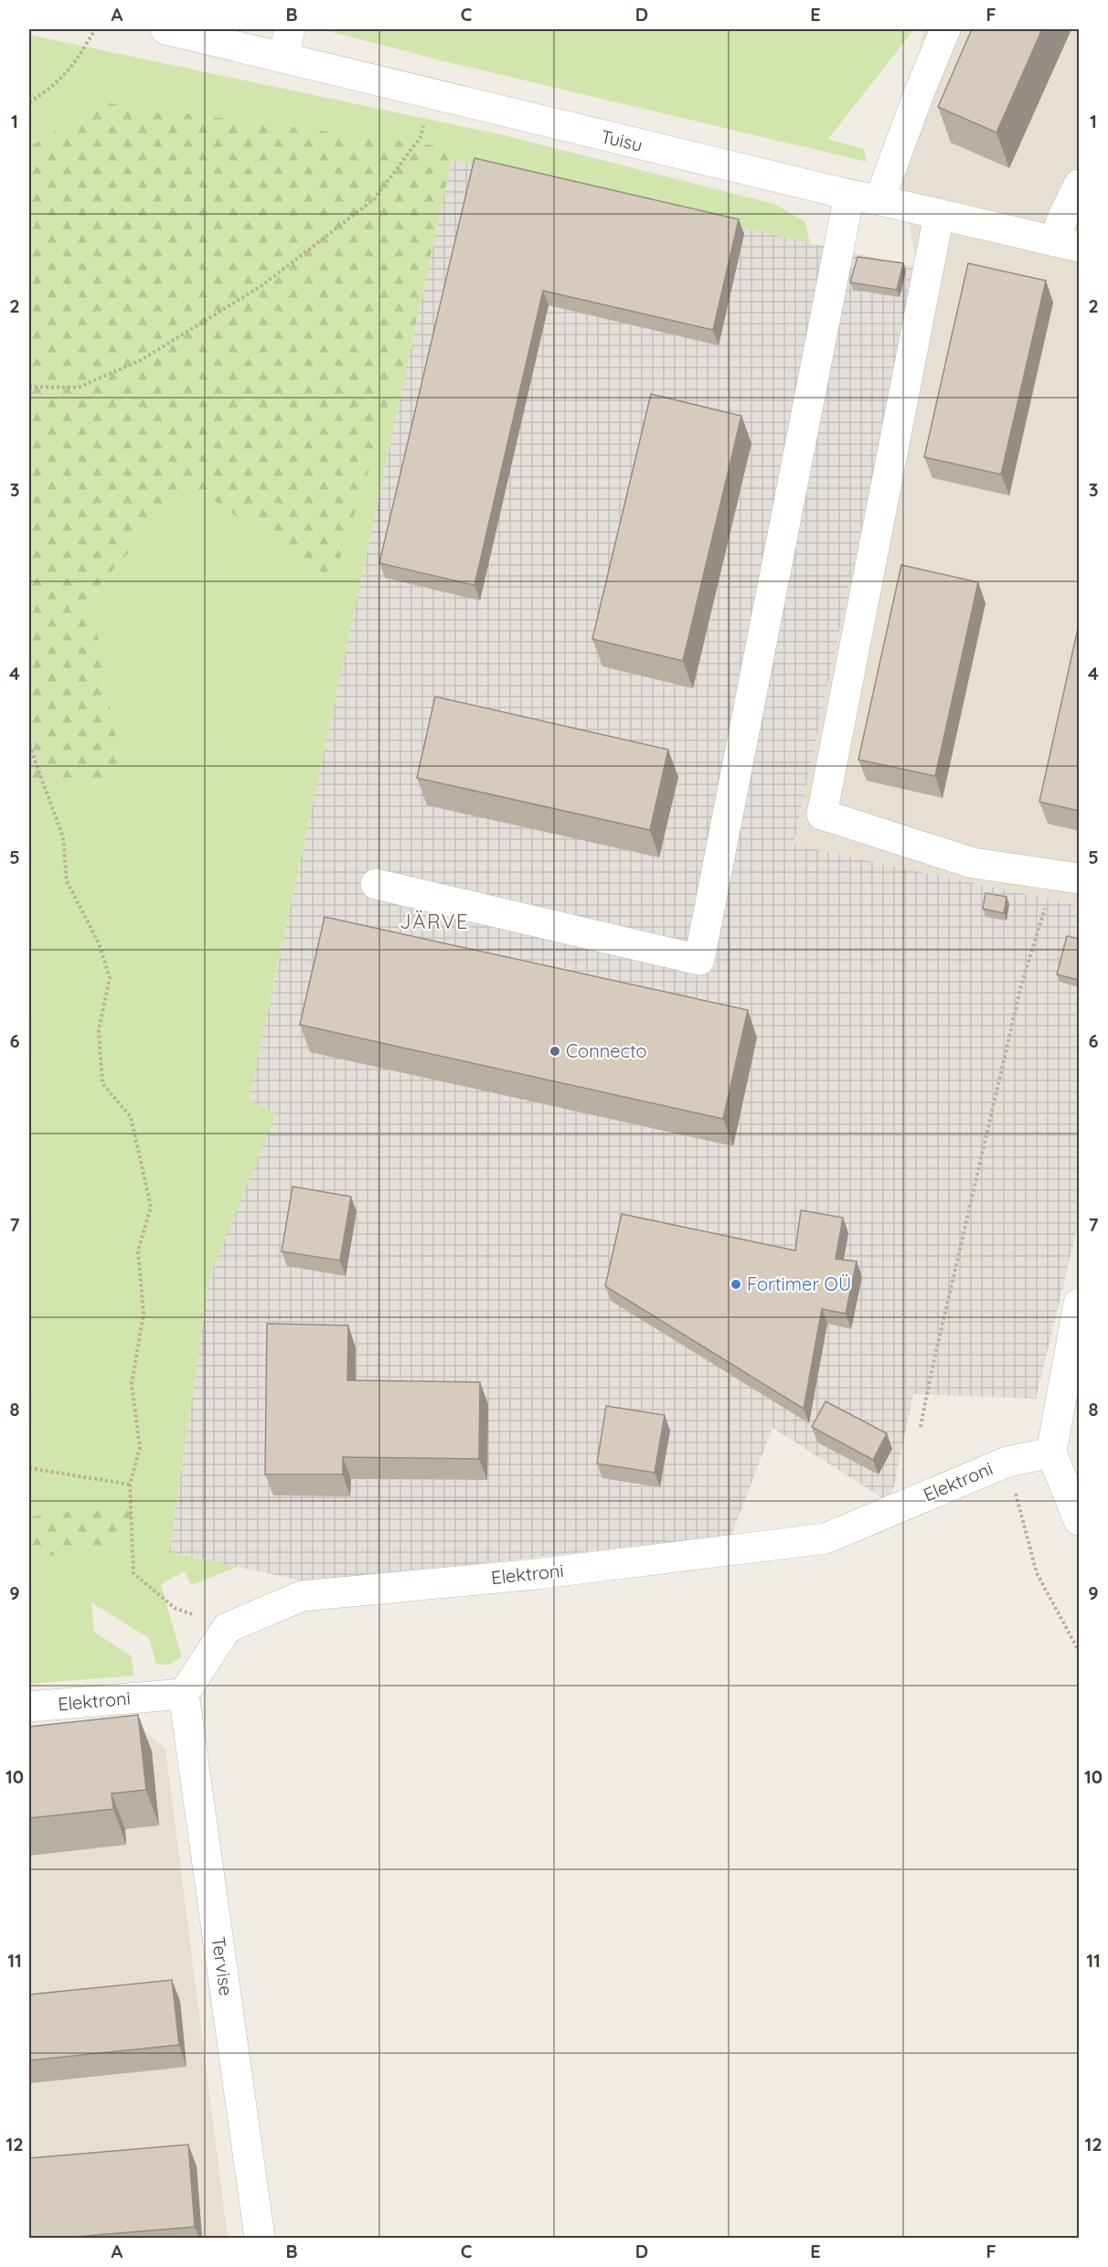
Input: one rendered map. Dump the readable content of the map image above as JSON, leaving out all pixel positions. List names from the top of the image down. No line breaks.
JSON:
{"streets":{"street":["Tuisu","Elektroni","Tervise"]},"crossings":[["Elektroni","Tervise"]],"districts":["JÄRVE"],"places":["Connecto","Fortimer OÜ"],"grid":{"columns":["A","B","C","D","E","F"],"rows":["1","2","3","4","5","6","7","8","9","10","11","12"]}}
